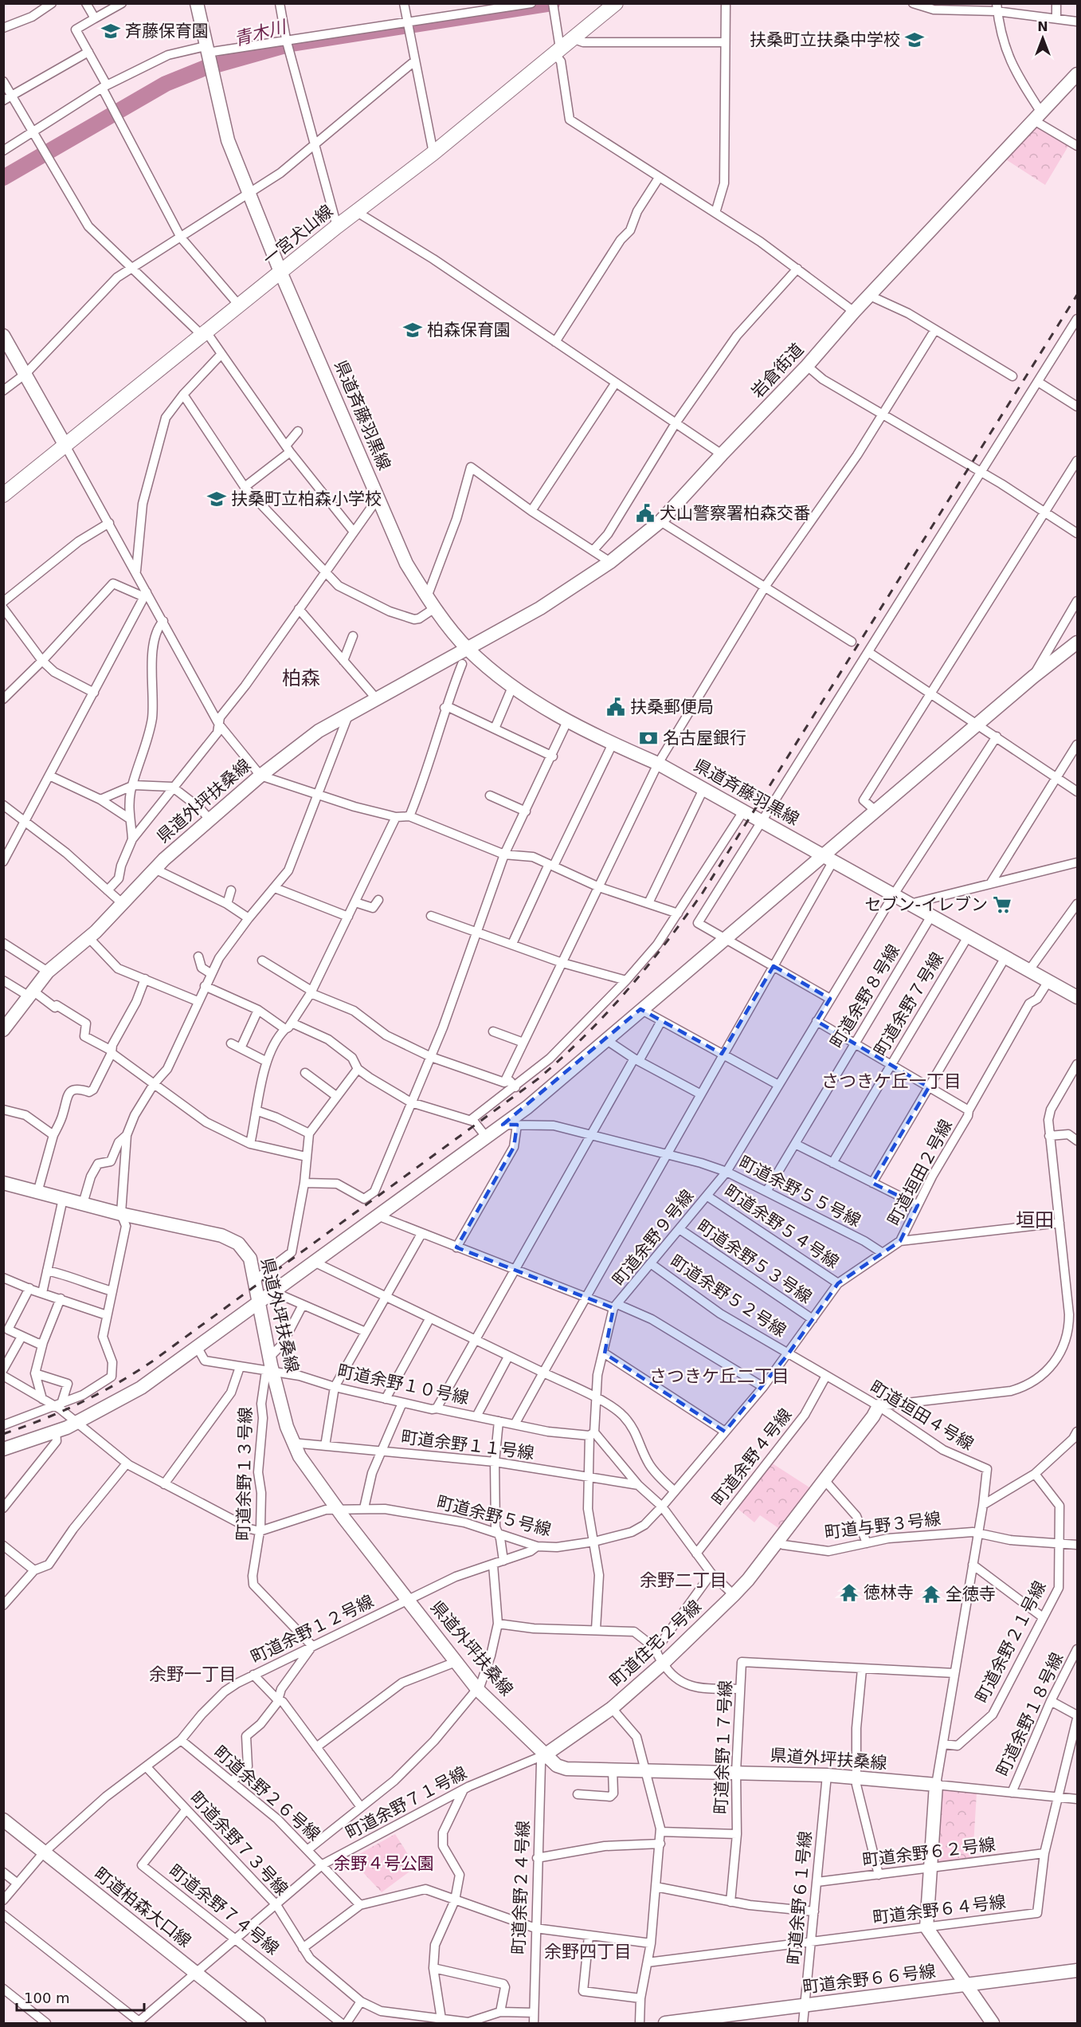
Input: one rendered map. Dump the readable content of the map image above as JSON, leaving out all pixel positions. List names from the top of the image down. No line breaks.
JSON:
{"streets":{"main road":["一宮犬山線"],"street":["岩倉街道","県道斉藤羽黒線","県道外坪扶桑線","町道余野８号線","町道余野７号線","町道垣田２号線","町道余野５５号線","町道余野５４号線","町道余野９号線","町道余野５３号線","町道余野５２号線","町道余野１０号線","町道垣田４号線","町道余野１１号線","町道余野４号線","町道余野１３号線","町道余野５号線","町道与野３号線","町道余野１２号線","町道余野２１号線","町道住宅２号線","町道余野１８号線","町道余野１７号線","町道余野２６号線","町道余野７１号線","町道余野７３号線","町道余野６２号線","町道余野２４号線","町道余野６１号線","町道柏森大口線","町道余野７４号線","町道余野６４号線","町道余野６６号線"]},"crossings":[["一宮犬山線","県道斉藤羽黒線"],["岩倉街道","県道斉藤羽黒線"],["岩倉街道","県道外坪扶桑線"],["県道斉藤羽黒線","県道外坪扶桑線"],["県道斉藤羽黒線","町道余野８号線"],["県道斉藤羽黒線","町道余野７号線"],["県道斉藤羽黒線","町道垣田２号線"],["県道斉藤羽黒線","町道余野９号線"],["県道外坪扶桑線","町道余野１０号線"],["県道外坪扶桑線","町道垣田４号線"],["県道外坪扶桑線","町道余野１１号線"],["県道外坪扶桑線","町道余野１３号線"],["県道外坪扶桑線","町道余野５号線"],["県道外坪扶桑線","町道余野１２号線"],["県道外坪扶桑線","町道住宅２号線"],["県道外坪扶桑線","町道余野１７号線"],["県道外坪扶桑線","町道余野７１号線"],["県道外坪扶桑線","町道余野２４号線"],["県道外坪扶桑線","町道余野６１号線"],["町道余野８号線","町道余野５５号線"],["町道垣田２号線","町道余野５５号線"],["町道垣田２号線","町道余野５４号線"],["町道垣田２号線","町道余野５３号線"],["町道垣田２号線","町道余野５２号線"],["町道垣田２号線","町道垣田４号線"],["町道垣田２号線","町道余野５号線"],["町道余野５５号線","町道余野９号線"],["町道余野５４号線","町道余野９号線"],["町道余野９号線","町道余野５３号線"],["町道余野９号線","町道余野５２号線"],["町道余野９号線","町道余野１０号線"],["町道余野９号線","町道余野１１号線"],["町道余野９号線","町道余野５号線"],["町道余野５２号線","町道垣田４号線"],["町道余野５２号線","町道余野５号線"],["町道余野１０号線","町道余野１３号線"],["町道垣田４号線","町道余野４号線"],["町道垣田４号線","町道余野５号線"],["町道垣田４号線","町道与野３号線"],["町道垣田４号線","町道余野２１号線"],["町道垣田４号線","町道住宅２号線"],["町道垣田４号線","町道余野１７号線"],["町道余野１３号線","町道余野５号線"],["町道余野１３号線","町道余野１２号線"],["町道余野５号線","町道余野１２号線"],["町道与野３号線","町道余野２１号線"],["町道与野３号線","町道住宅２号線"],["町道余野１２号線","町道余野２６号線"],["町道余野１２号線","町道余野７３号線"],["町道余野１２号線","町道柏森大口線"],["町道住宅２号線","町道余野７１号線"],["町道住宅２号線","町道余野２４号線"],["町道余野２６号線","町道余野７１号線"],["町道余野７１号線","町道余野７３号線"],["町道余野７１号線","町道余野２４号線"],["町道余野７１号線","町道柏森大口線"],["町道余野７１号線","町道余野７４号線"],["町道余野７３号線","町道余野２４号線"],["町道余野７３号線","町道余野７４号線"],["町道余野６２号線","町道余野６１号線"],["町道余野６２号線","町道余野６４号線"],["町道余野６１号線","町道余野６４号線"],["町道余野６１号線","町道余野６６号線"]],"districts":["柏森","さつきケ丘一丁目","垣田","さつきケ丘二丁目","余野二丁目","余野一丁目","余野四丁目"],"water":["青木川"],"parks":["余野４号公園"],"places":{"school or university":["斉藤保育園","扶桑町立扶桑中学校","柏森保育園","扶桑町立柏森小学校"],"public building":["犬山警察署柏森交番","扶桑郵便局"],"bank":["名古屋銀行"],"supermarket":["セブン-イレブン"],"temple":["徳林寺","全徳寺"]},"scale_bar":"100 m","north":"top"}
